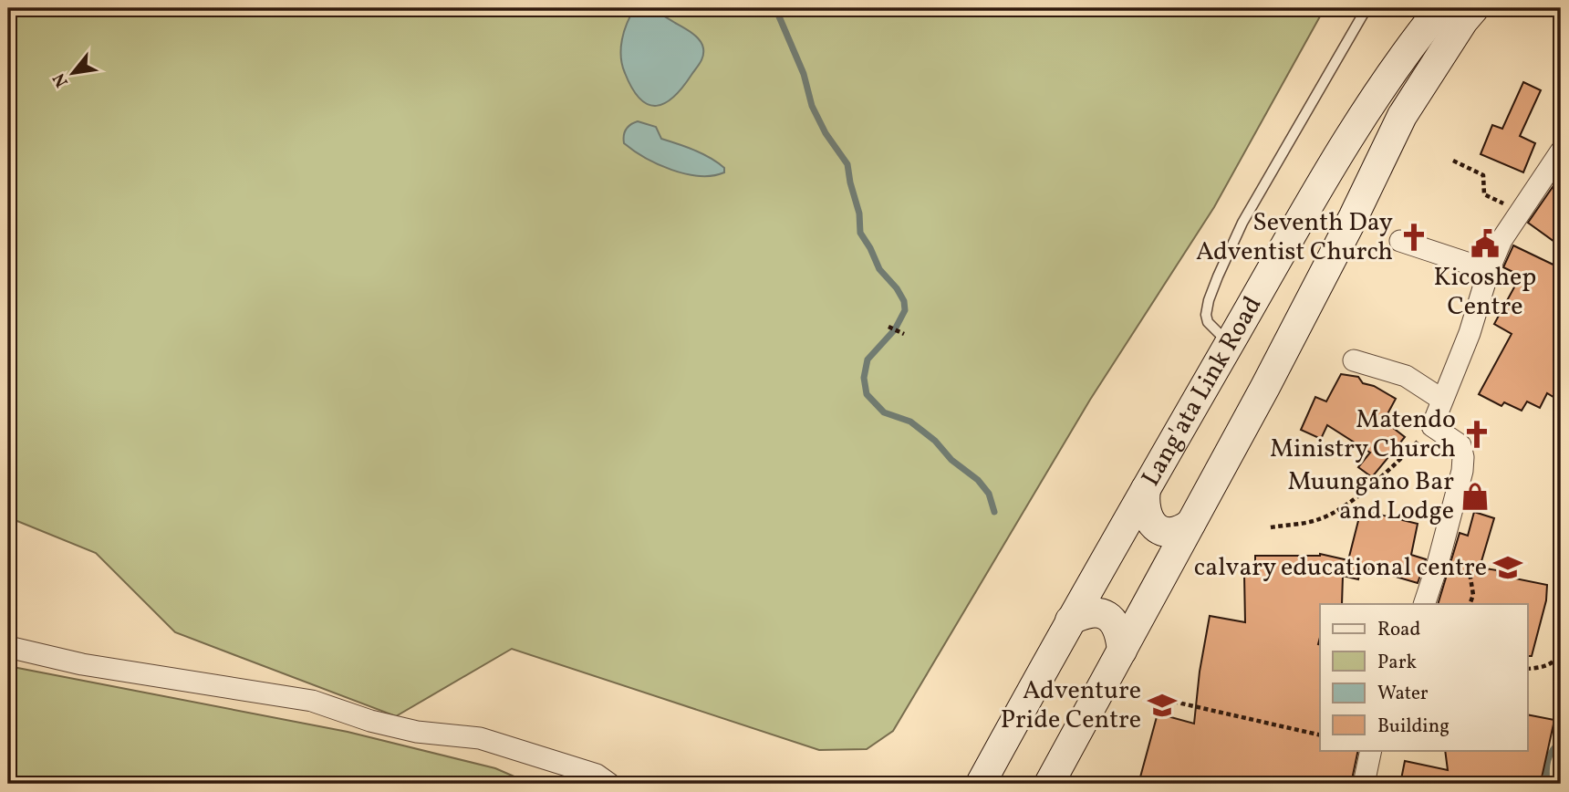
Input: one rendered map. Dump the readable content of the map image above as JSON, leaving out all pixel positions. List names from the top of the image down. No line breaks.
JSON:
{"streets":{"main road":["Lang'ata Link Road"]},"places":{"church":["Seventh Day Adventist Church","Matendo Ministry Church"],"public building":["Kicoshep Centre"],"shop":["Muungano Bar and Lodge"],"school or university":["calvary educational centre","Adventure Pride Centre"]},"legend":["Road","Park","Water","Building"],"north":"bottom left"}
